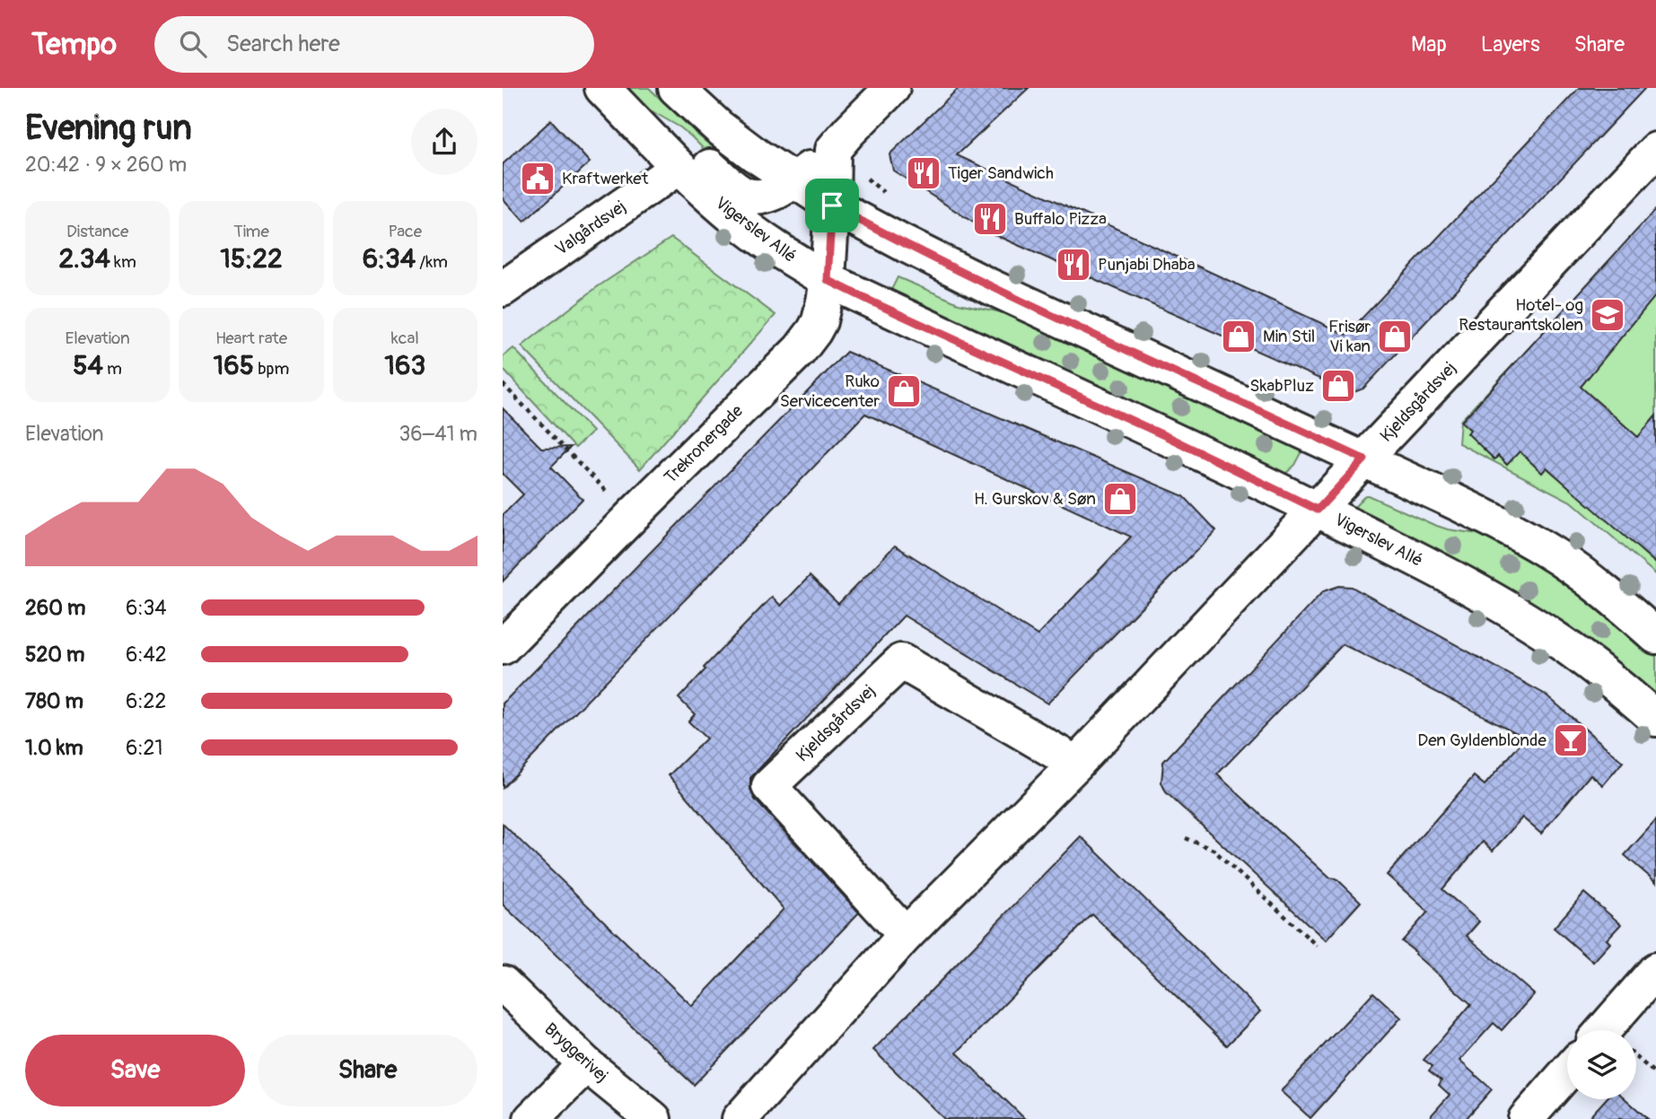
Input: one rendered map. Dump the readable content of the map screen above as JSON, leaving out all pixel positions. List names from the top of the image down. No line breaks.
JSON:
{"streets":{"street":["Valgårdsvej","Vigerslev Allé","Kjeldsgårdsvej","Trekronergade","Bryggerivej"]},"crossings":[["Valgårdsvej","Vigerslev Allé"],["Vigerslev Allé","Kjeldsgårdsvej"],["Vigerslev Allé","Trekronergade"]],"places":{"restaurant":["Tiger Sandwich","Buffalo Pizza","Punjabi Dhaba"],"public building":["Kraftwerket"],"school or university":["Hotel- og Restaurantskolen"],"shop":["Min Stil","Frisør Vi kan","SkabPluz","Ruko Servicecenter","H. Gurskov & Søn"],"bar":["Den Gyldenblonde"]},"page":{"header":"Tempo","search":"Search here","nav":["Map","Layers","Share"],"heading":["Evening run","20:42 · 9 × 260 m"],"stats":[["Distance","2.34 km"],["Time","15:22"],["Pace","6:34 /km"],["Elevation","54 m"],["Heart rate","165 bpm"],["kcal","163"]],"chart":["Elevation","36–41 m"],"list":[{"name":"260 m","note":"6:34"},{"name":"520 m","note":"6:42"},{"name":"780 m","note":"6:22"},{"name":"1.0 km","note":"6:21"}],"buttons":["Save","Share"]}}
